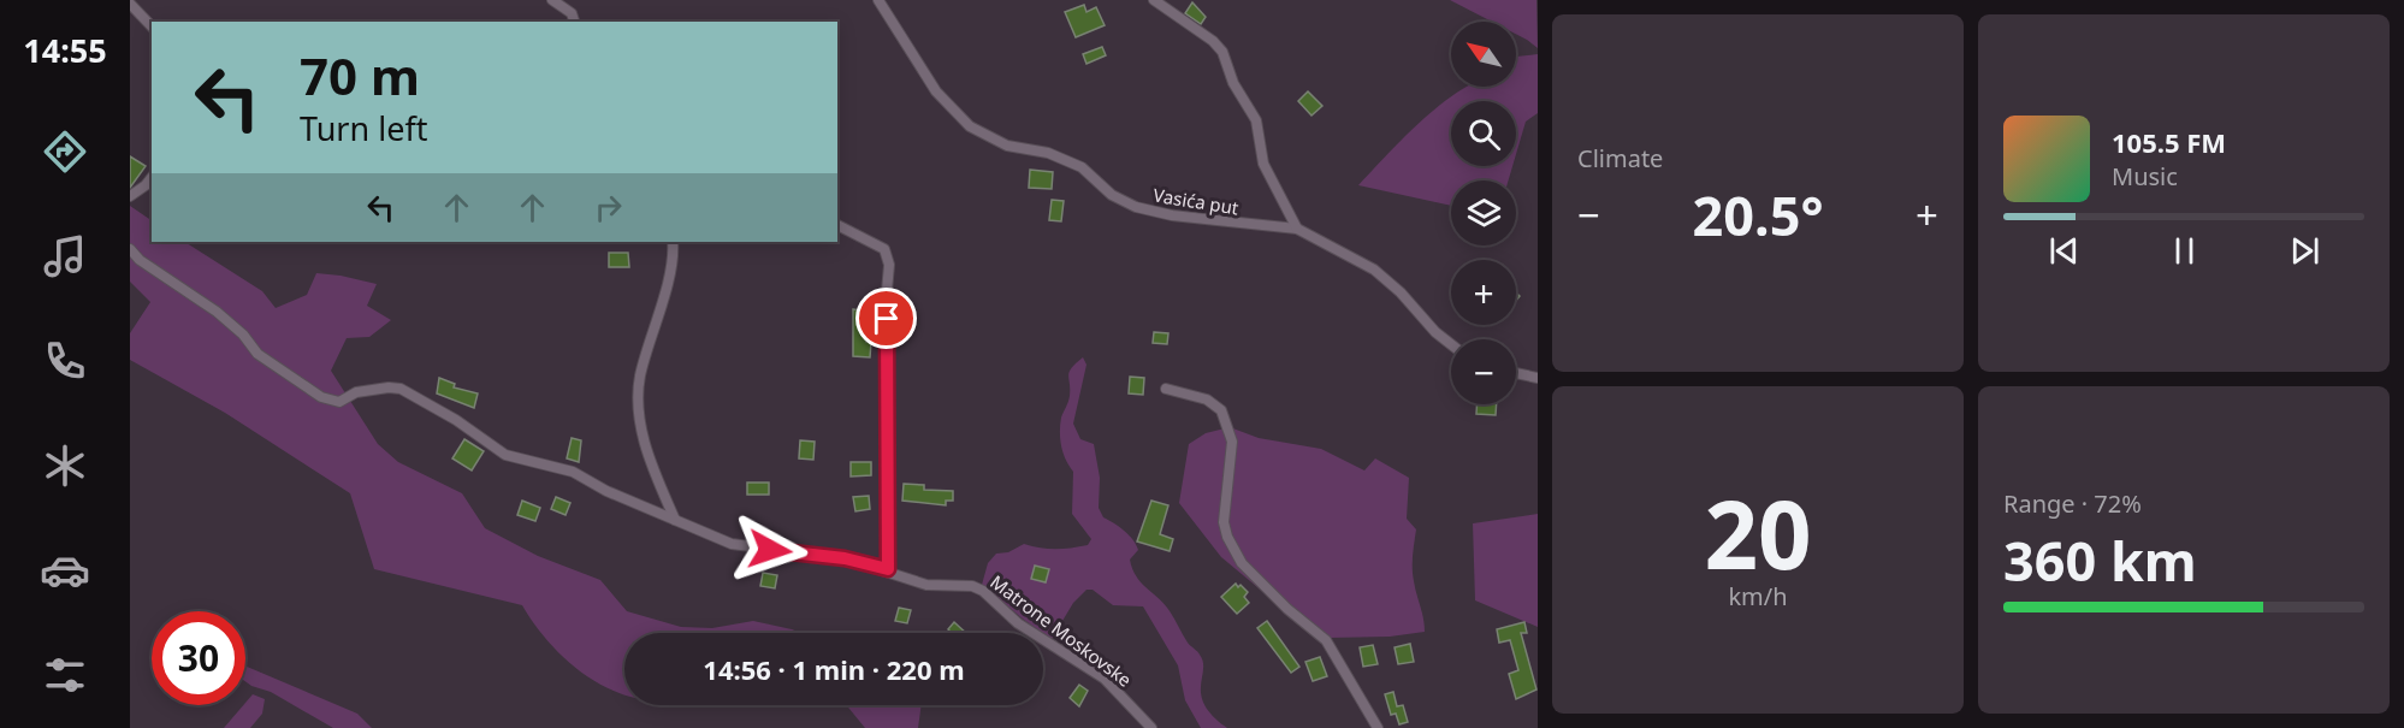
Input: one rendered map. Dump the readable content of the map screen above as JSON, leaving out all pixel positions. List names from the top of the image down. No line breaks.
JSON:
{"streets":{"street":["Vasića put","Matrone Moskovske"]},"north":"top left","page":{"tabs":"14:55","tile":["Climate",["20","km/h"],["Range · 72%","360 km"]],"map_buttons":["+","−"],"turn":["70 m","Turn left"],"song":["105.5 FM","Music"],"heat":["−","20.5°","+"],"limit":"30","trip":"14:56 · 1 min · 220 m"}}
